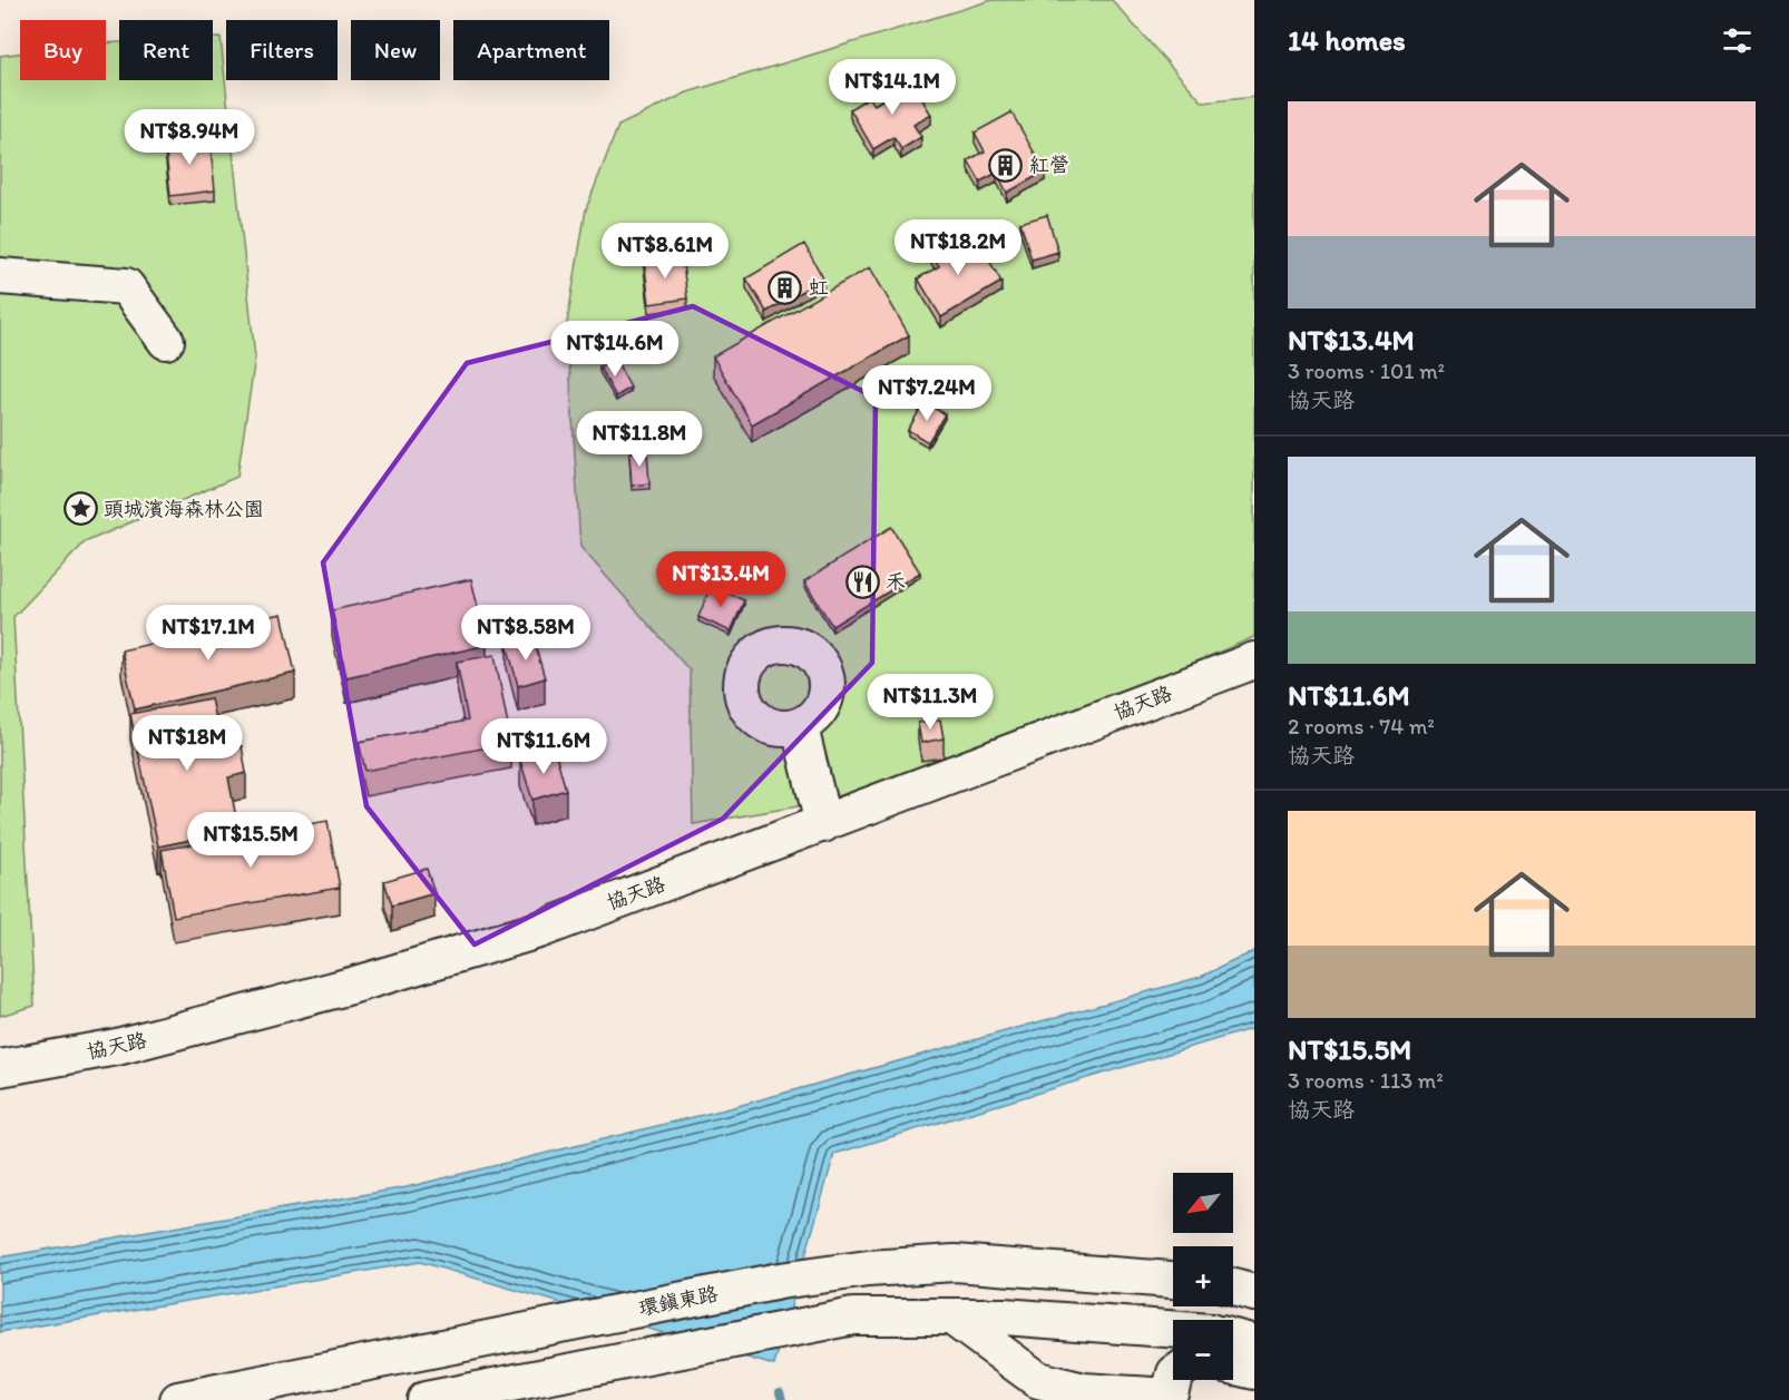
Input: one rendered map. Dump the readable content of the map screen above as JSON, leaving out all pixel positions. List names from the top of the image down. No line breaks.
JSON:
{"streets":{"street":["協天路","環鎮東路"]},"places":{"building":["紅營","虹"],"place":["頭城濱海森林公園"],"restaurant":["禾"]},"north":"bottom left","page":{"heading":"14 homes","chip":["Buy","Rent","Filters","New","Apartment"],"price":["NT$14.1M","NT$8.94M","NT$18.2M","NT$8.61M","NT$14.6M","NT$7.24M","NT$11.8M","NT$13.4M","NT$17.1M","NT$8.58M","NT$11.3M","NT$18M","NT$11.6M","NT$15.5M"],"list":[{"name":"NT$13.4M","note":"3 rooms · 101 m² · 協天路"},{"name":"NT$11.6M","note":"2 rooms · 74 m² · 協天路"},{"name":"NT$15.5M","note":"3 rooms · 113 m² · 協天路"}],"map_buttons":["+","−"]}}
